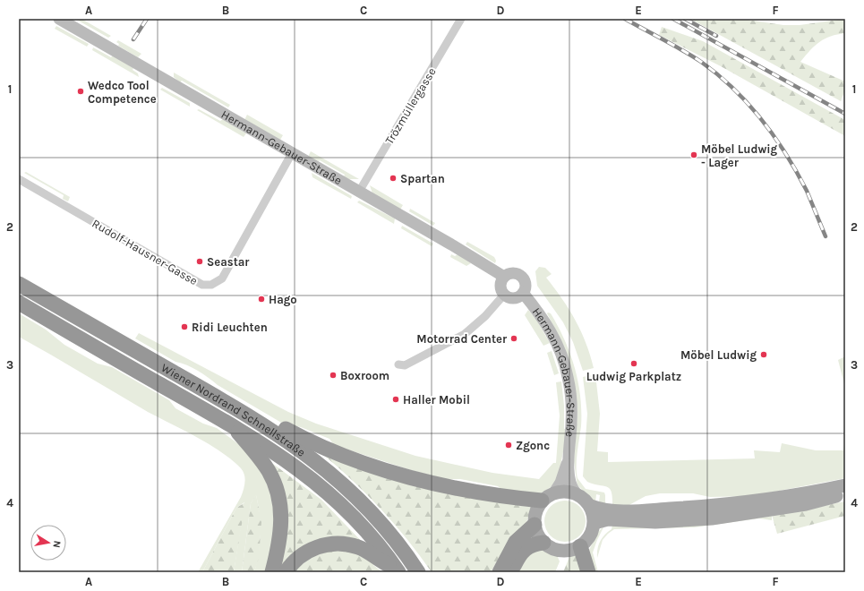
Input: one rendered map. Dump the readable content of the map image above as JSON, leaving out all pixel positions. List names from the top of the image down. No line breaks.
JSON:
{"streets":{"highway":["Wiener Nordrand Schnellstraße"],"street":["Trözmüllergasse","Hermann-Gebauer-Straße","Rudolf-Hausner-Gasse"]},"crossings":[["Trözmüllergasse","Hermann-Gebauer-Straße"],["Hermann-Gebauer-Straße","Rudolf-Hausner-Gasse"]],"places":["Wedco Tool Competence","Möbel Ludwig - Lager","Spartan","Seastar","Hago","Ridi Leuchten","Motorrad Center","Möbel Ludwig","Ludwig Parkplatz","Boxroom","Haller Mobil","Zgonc"],"north":"right","grid":{"columns":["A","B","C","D","E","F"],"rows":["1","2","3","4"]}}
